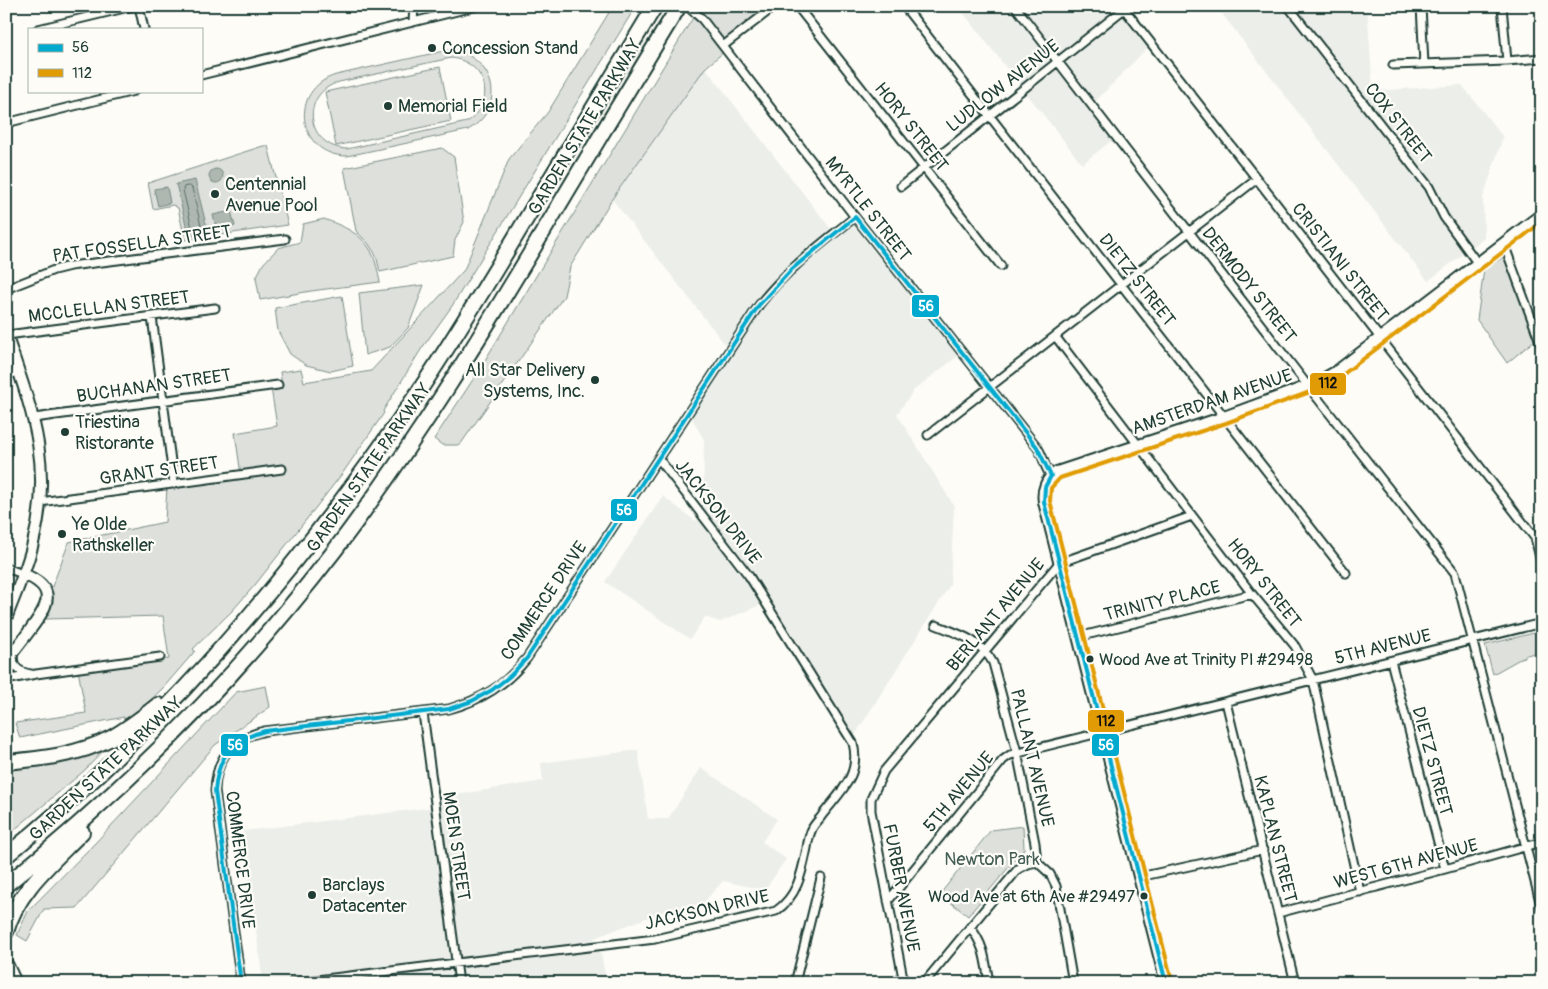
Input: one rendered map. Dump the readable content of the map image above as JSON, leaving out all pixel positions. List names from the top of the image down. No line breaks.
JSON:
{"streets":{"highway":["GARDEN STATE PARKWAY"],"main road":["AMSTERDAM AVENUE"],"street":["LUDLOW AVENUE","COX STREET","HORY STREET","MYRTLE STREET","PAT FOSSELLA STREET","CRISTIANI STREET","DIETZ STREET","DERMODY STREET","MCCLELLAN STREET","BUCHANAN STREET","GRANT STREET","JACKSON DRIVE","COMMERCE DRIVE","TRINITY PLACE","BERLANT AVENUE","5TH AVENUE","PALLANT AVENUE","KAPLAN STREET","MOEN STREET","WEST 6TH AVENUE","FURBER AVENUE"]},"crossings":[["LUDLOW AVENUE","HORY STREET"],["LUDLOW AVENUE","CRISTIANI STREET"],["LUDLOW AVENUE","DIETZ STREET"],["LUDLOW AVENUE","DERMODY STREET"],["COX STREET","AMSTERDAM AVENUE"],["GARDEN STATE PARKWAY","MYRTLE STREET"],["HORY STREET","AMSTERDAM AVENUE"],["HORY STREET","TRINITY PLACE"],["HORY STREET","BERLANT AVENUE"],["HORY STREET","5TH AVENUE"],["HORY STREET","WEST 6TH AVENUE"],["MYRTLE STREET","AMSTERDAM AVENUE"],["MYRTLE STREET","COMMERCE DRIVE"],["CRISTIANI STREET","AMSTERDAM AVENUE"],["DIETZ STREET","AMSTERDAM AVENUE"],["DIETZ STREET","5TH AVENUE"],["DIETZ STREET","WEST 6TH AVENUE"],["DERMODY STREET","AMSTERDAM AVENUE"],["DERMODY STREET","5TH AVENUE"],["DERMODY STREET","WEST 6TH AVENUE"],["JACKSON DRIVE","COMMERCE DRIVE"],["JACKSON DRIVE","MOEN STREET"],["COMMERCE DRIVE","MOEN STREET"],["BERLANT AVENUE","PALLANT AVENUE"],["BERLANT AVENUE","FURBER AVENUE"],["5TH AVENUE","PALLANT AVENUE"],["5TH AVENUE","KAPLAN STREET"],["5TH AVENUE","FURBER AVENUE"],["KAPLAN STREET","WEST 6TH AVENUE"]],"parks":["Newton Park"],"places":["Concession Stand","Memorial Field","Centennial Avenue Pool","All Star Delivery Systems, Inc.","Triestina Ristorante","Ye Olde Rathskeller","Wood Ave at Trinity Pl #29498","Barclays Datacenter","Wood Ave at 6th Ave #29497"],"lines":["transit line 56","transit line 112"],"legend":["56","112"]}
